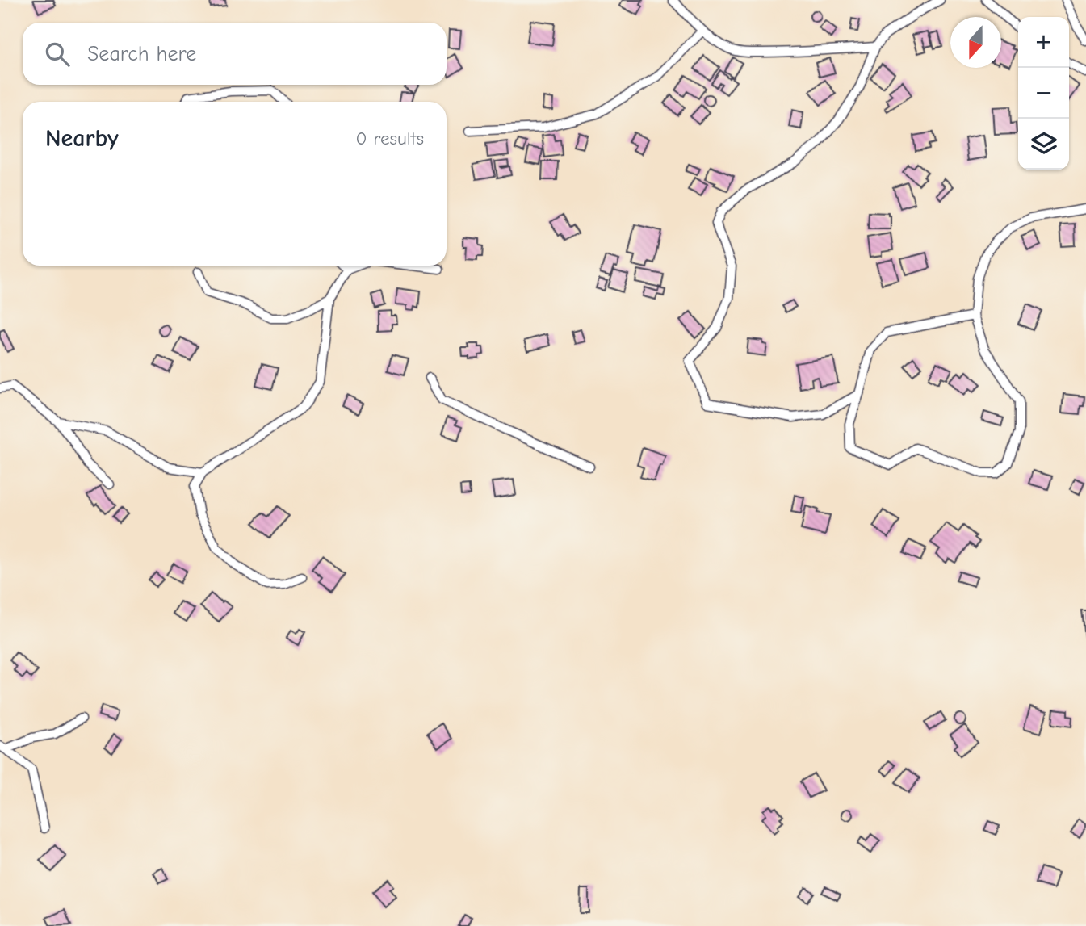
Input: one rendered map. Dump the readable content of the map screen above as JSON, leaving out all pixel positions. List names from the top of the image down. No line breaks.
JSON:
{"north":"bottom","page":{"map_buttons":["+","−"],"search":"Search here","heading":["Nearby","0 results"]}}
